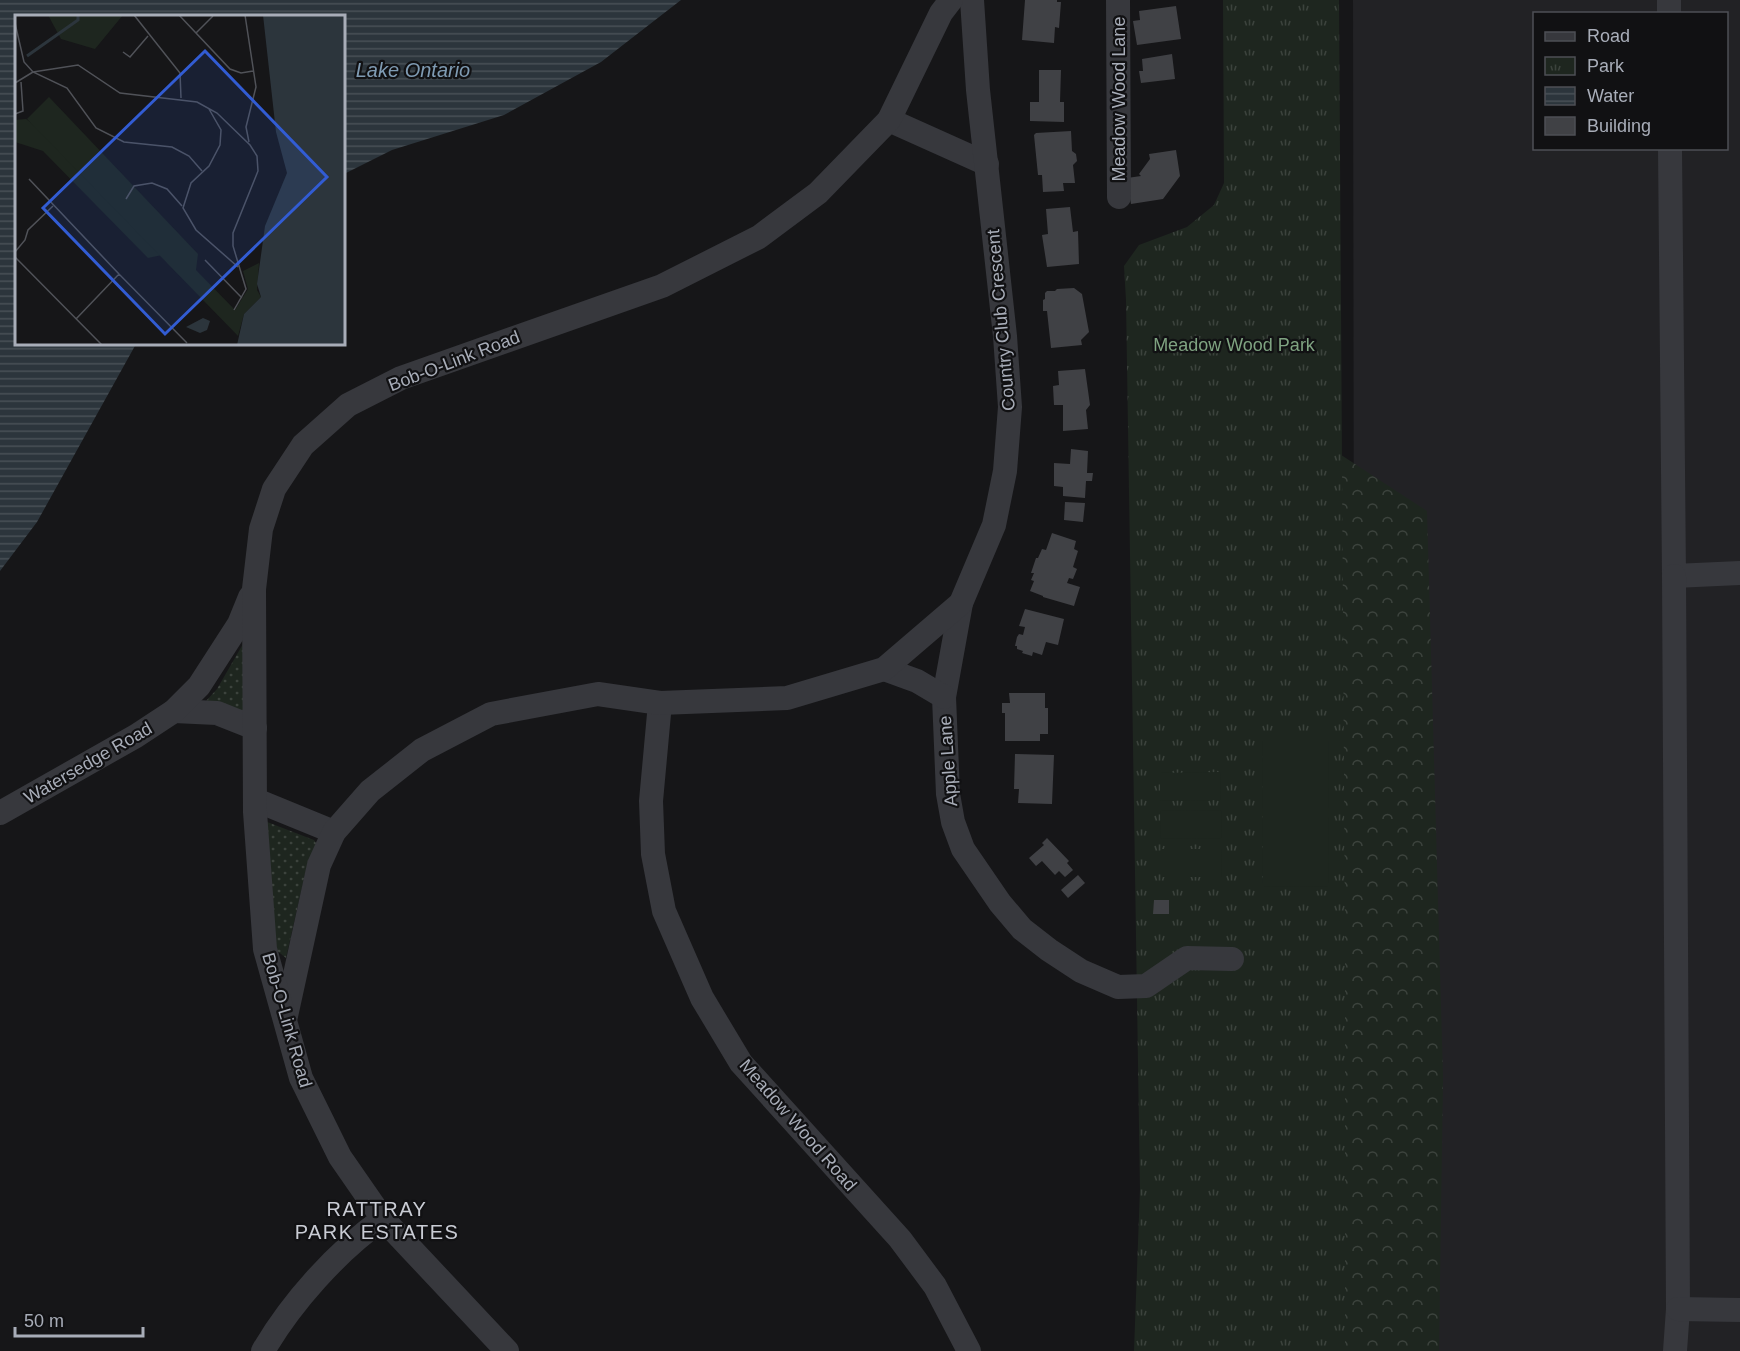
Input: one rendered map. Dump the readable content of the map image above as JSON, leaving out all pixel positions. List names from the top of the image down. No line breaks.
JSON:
{"streets":{"street":["Meadow Wood Lane","Country Club Crescent","Bob-O-Link Road","Apple Lane","Watersedge Road","Meadow Wood Road"]},"crossings":[["Country Club Crescent","Bob-O-Link Road"],["Country Club Crescent","Apple Lane"],["Country Club Crescent","Meadow Wood Road"],["Bob-O-Link Road","Watersedge Road"]],"districts":["RATTRAY PARK ESTATES"],"water":["Lake Ontario"],"parks":["Meadow Wood Park"],"legend":["Road","Park","Water","Building"],"scale_bar":"50 m"}
